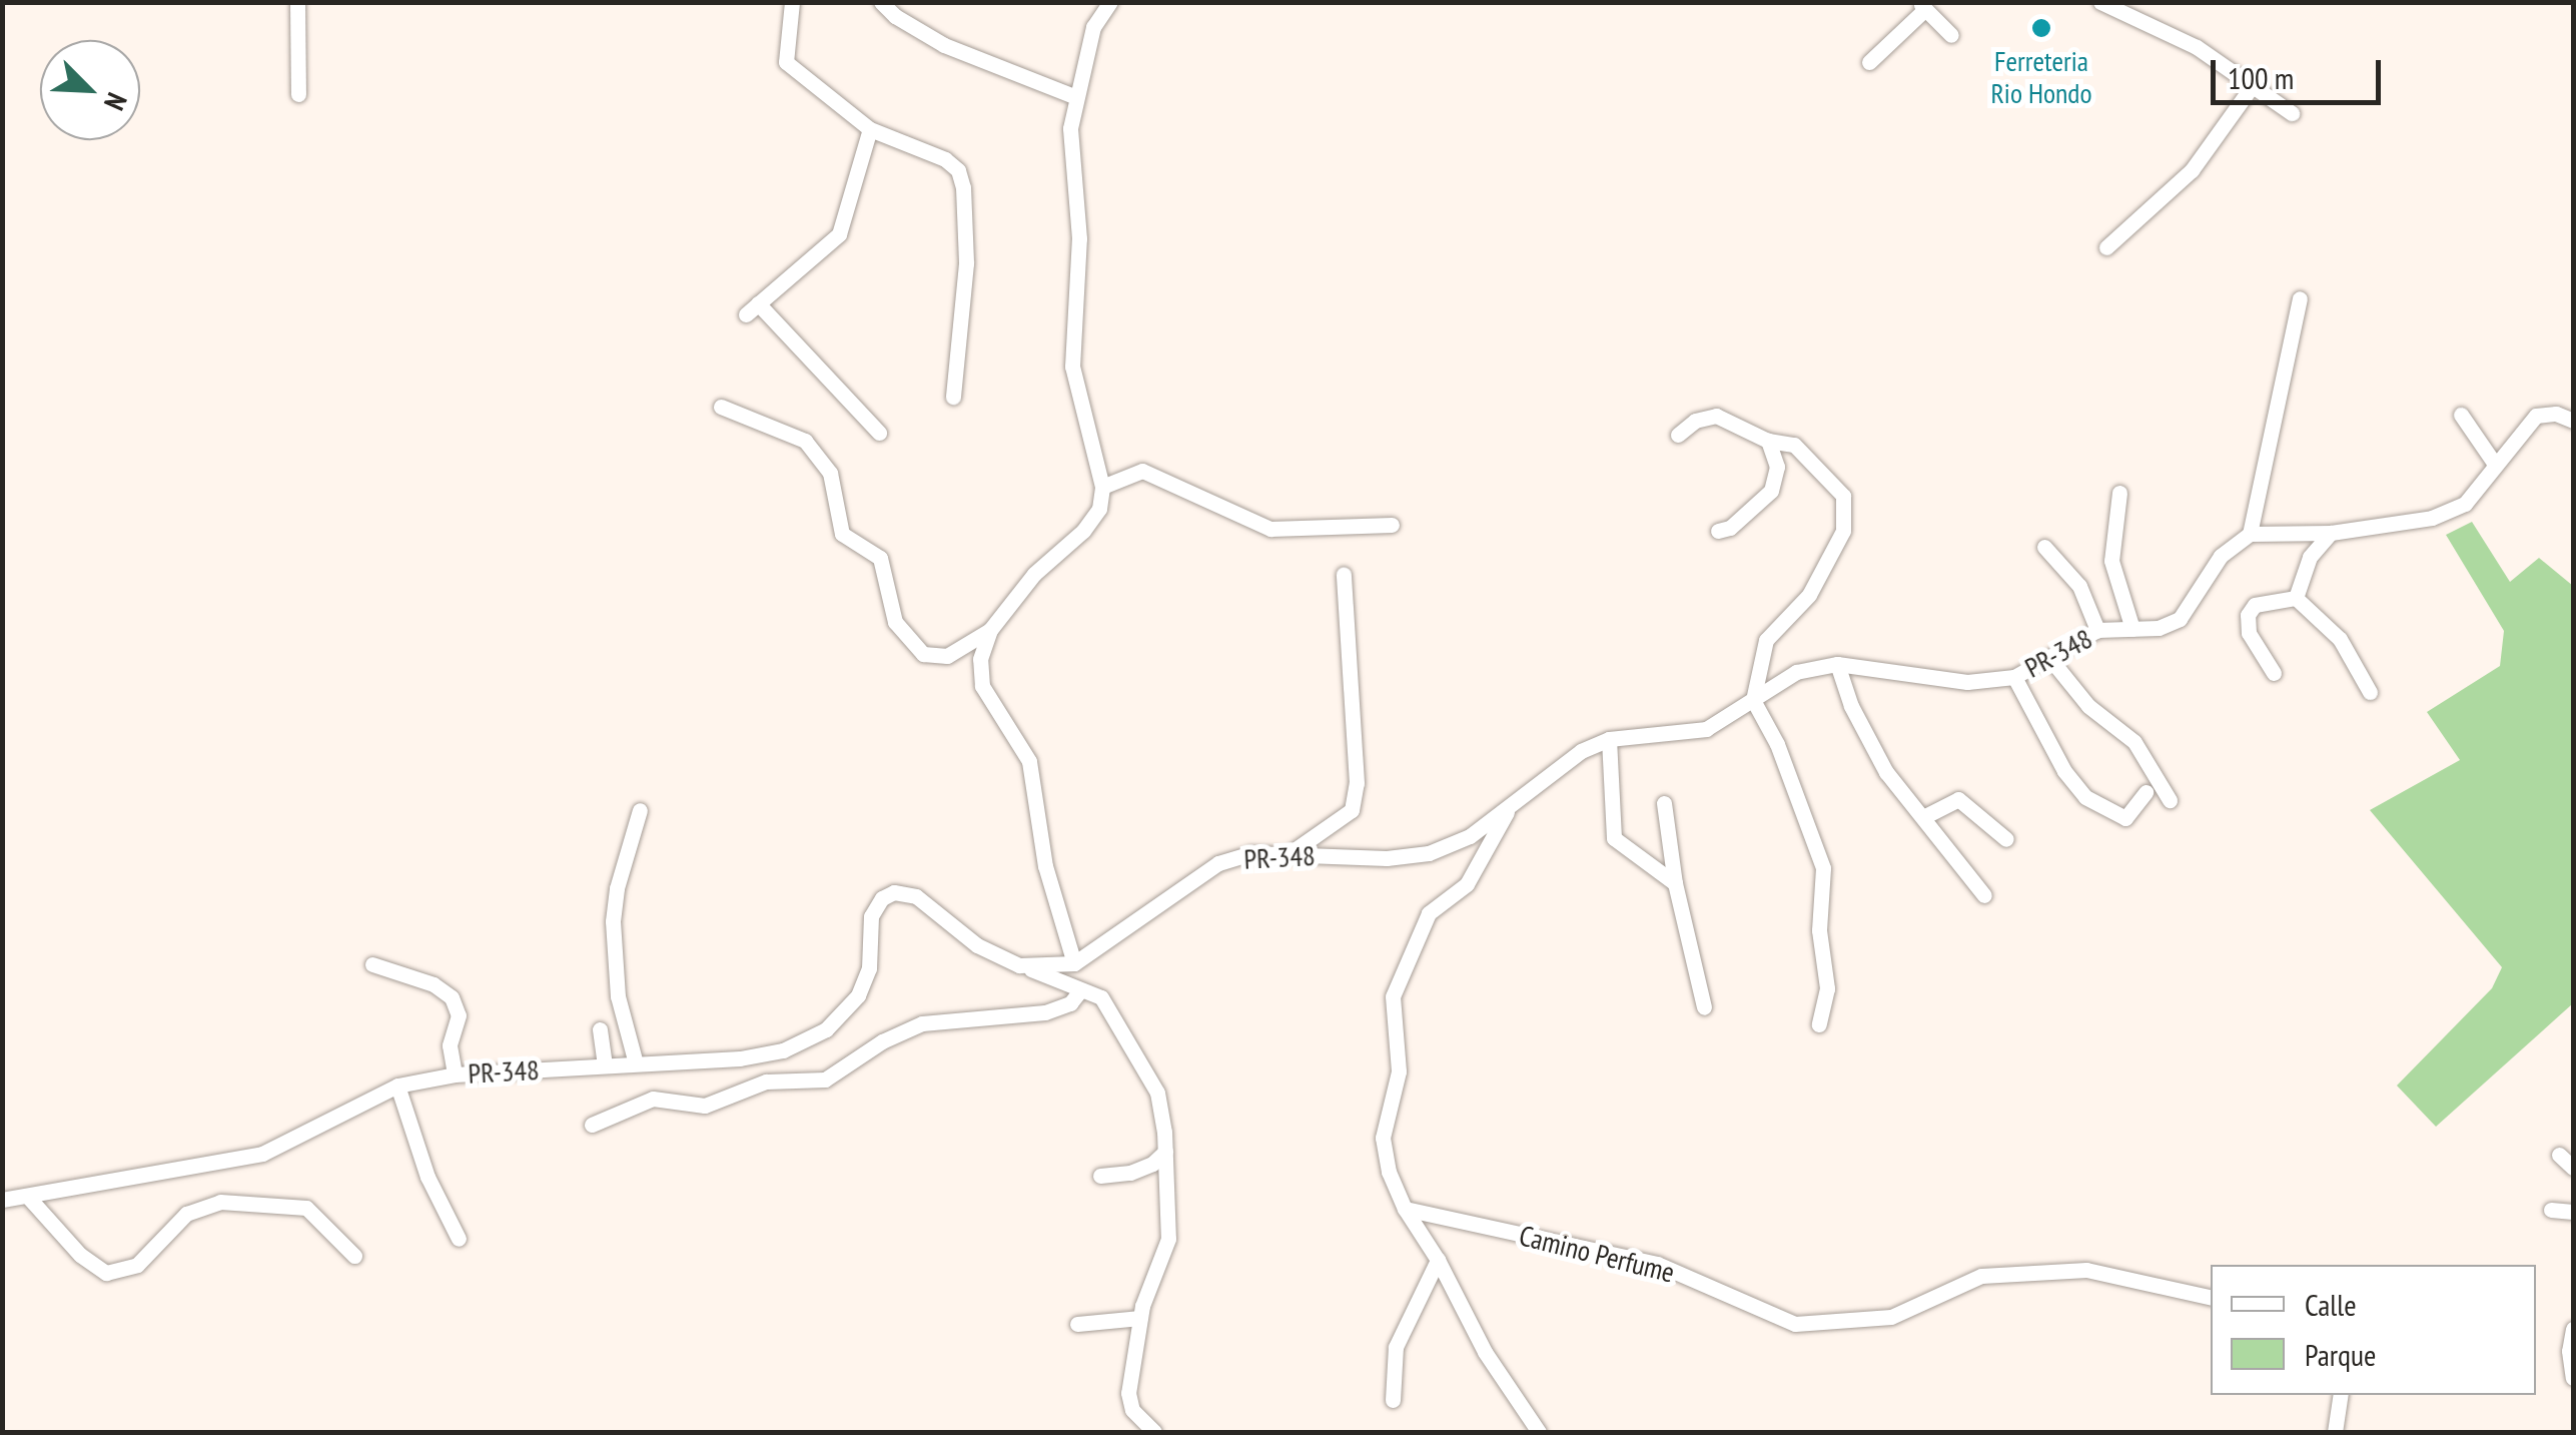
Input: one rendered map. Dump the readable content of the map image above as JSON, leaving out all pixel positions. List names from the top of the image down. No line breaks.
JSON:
{"streets":{"street":["PR-348","Camino Perfume"]},"places":["Ferreteria Rio Hondo"],"legend":["Calle","Parque"],"scale_bar":"100 m","north":"bottom right"}
